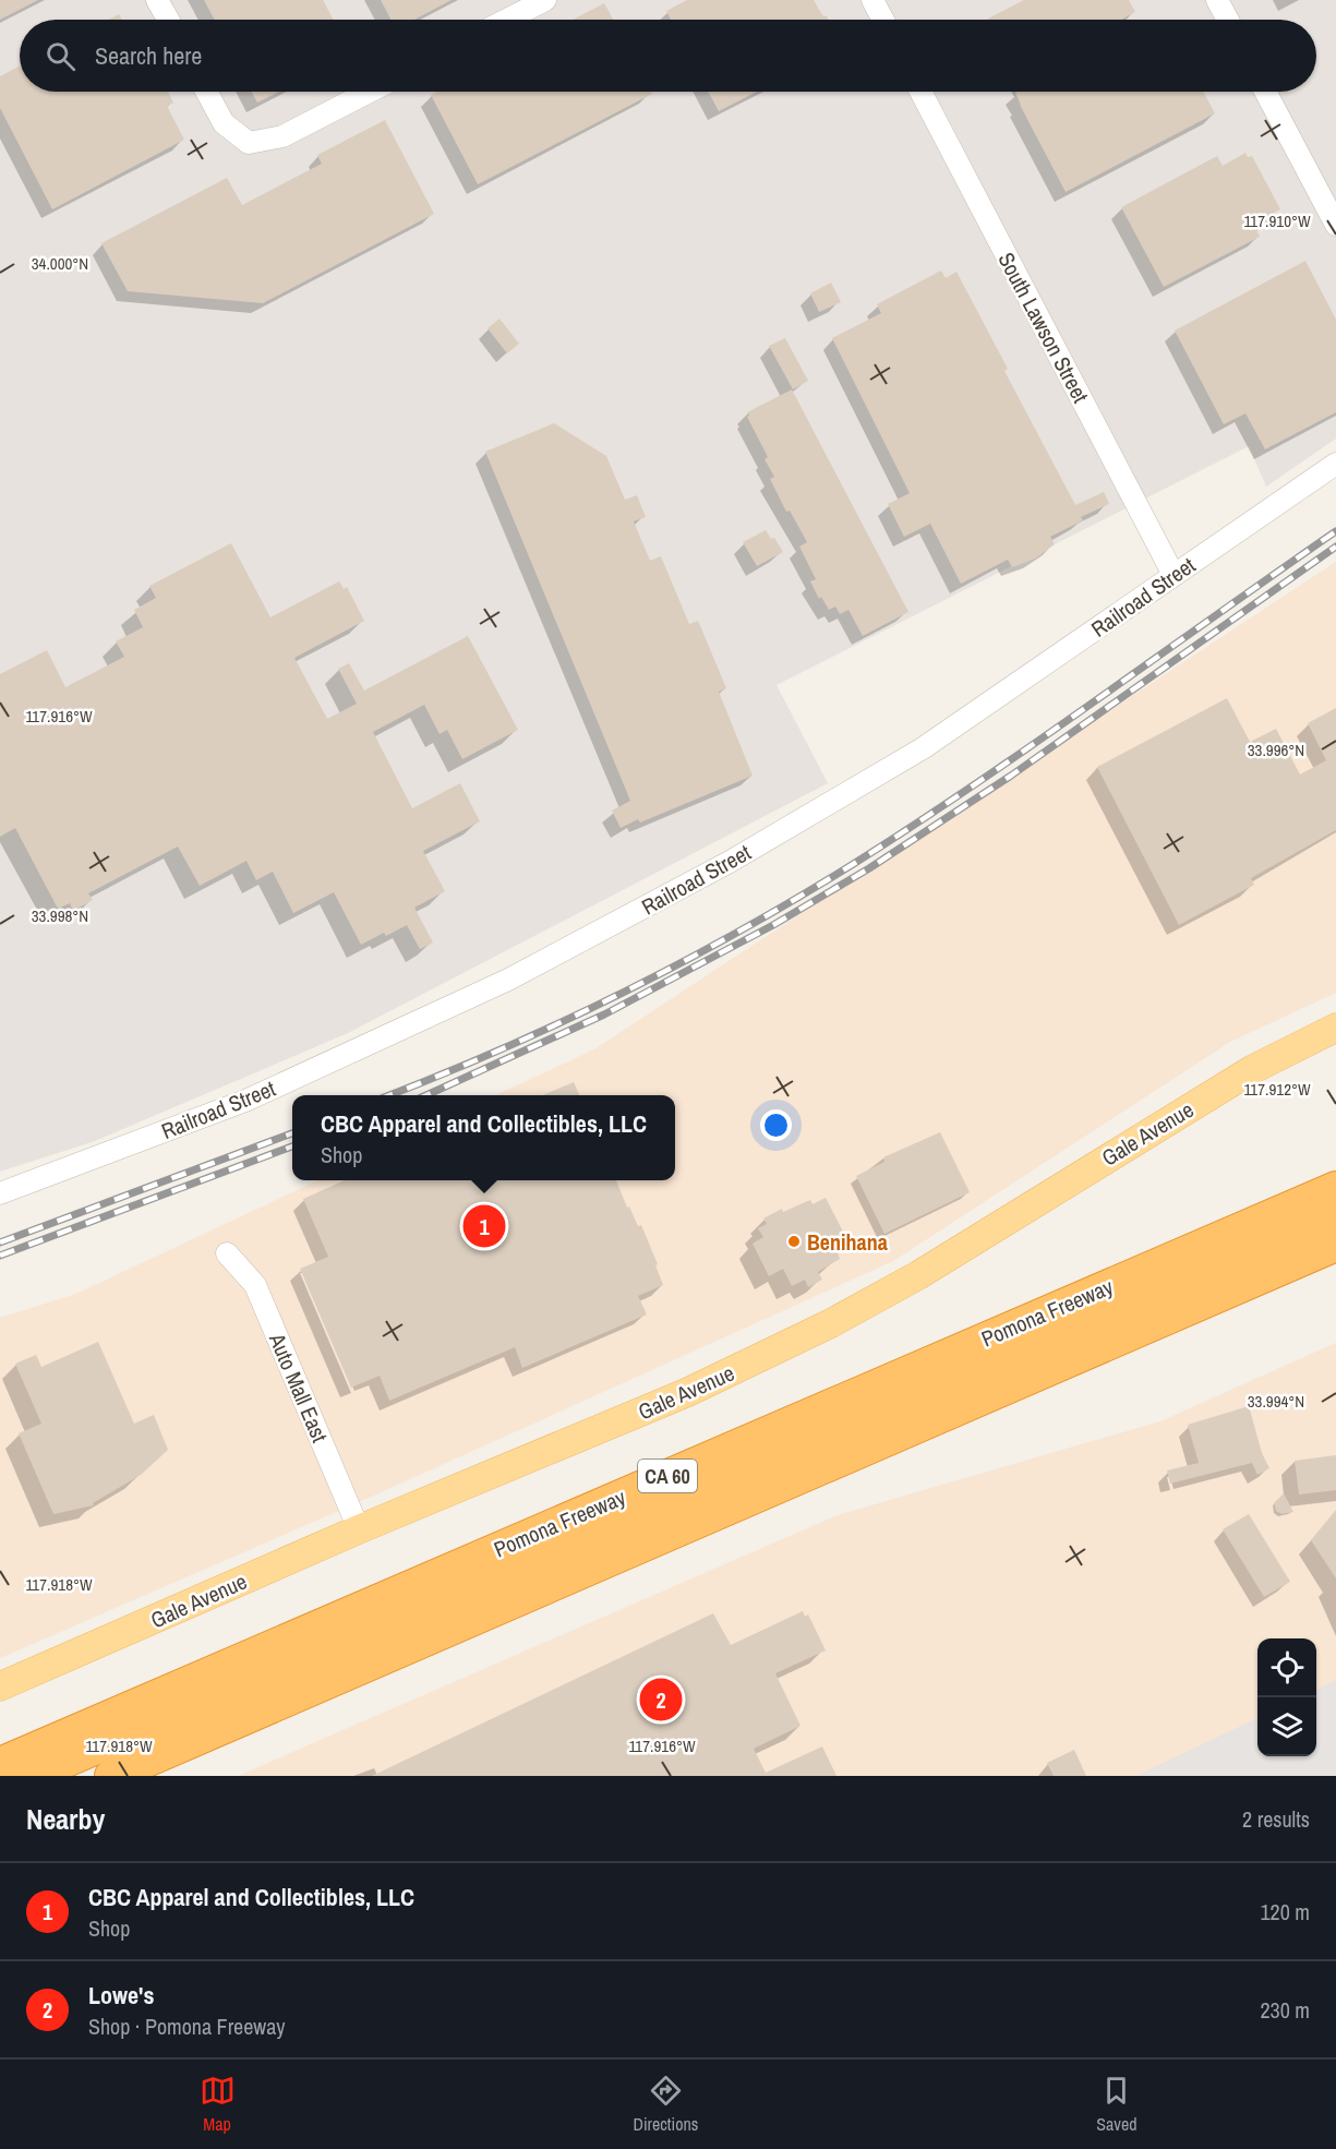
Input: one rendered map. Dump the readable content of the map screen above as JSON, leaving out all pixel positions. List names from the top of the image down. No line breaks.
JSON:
{"streets":{"highway":["Pomona Freeway","CA 60"],"main road":["Gale Avenue"],"street":["South Lawson Street","Railroad Street","Auto Mall East"]},"crossings":[["South Lawson Street","Railroad Street"],["Gale Avenue","Auto Mall East"]],"places":["Benihana"],"page":{"search":"Search here","popup":["CBC Apparel and Collectibles, LLC","Shop"],"pins":["1","2"],"heading":["Nearby","2 results"],"list":[{"mark":"1","name":"CBC Apparel and Collectibles, LLC","note":"Shop","value":"120 m"},{"mark":"2","name":"Lowe's","note":"Shop · Pomona Freeway","value":"230 m"}],"nav":["Map","Directions","Saved"]},"coordinates":["117.910°W","34.000°N","117.916°W","33.996°N","33.998°N","117.912°W","33.994°N","117.918°W"]}
